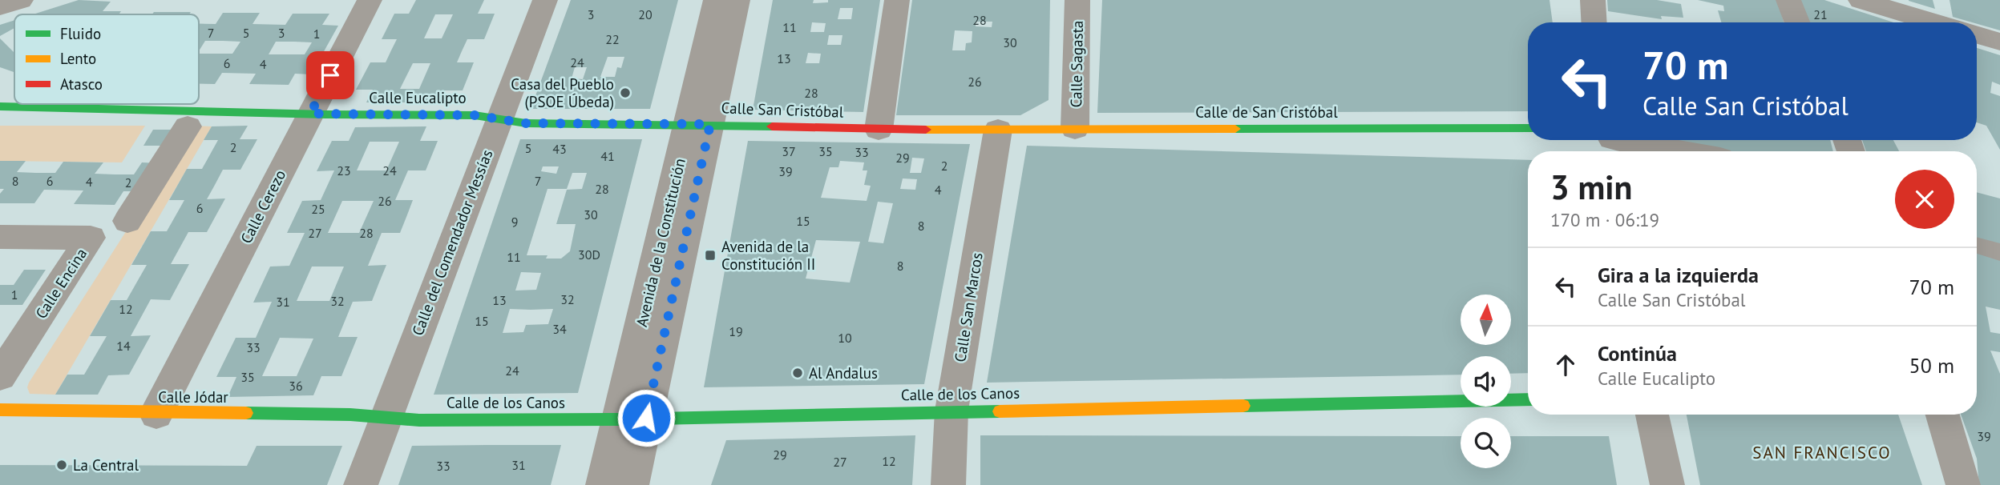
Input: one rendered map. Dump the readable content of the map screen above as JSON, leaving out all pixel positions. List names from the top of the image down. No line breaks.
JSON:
{"streets":{"street":["Calle Sagasta","Calle Eucalipto","Calle San Cristóbal","Calle de San Cristóbal","Calle Cerezo","Calle del Comendador Messías","Avenida de la Constitución","Calle Encina","Calle San Marcos","Calle de los Canos","Calle Jódar"]},"crossings":[["Calle Sagasta","Calle de San Cristóbal"],["Calle Eucalipto","Calle San Cristóbal"],["Calle Eucalipto","Calle Cerezo"],["Calle Eucalipto","Calle del Comendador Messías"],["Calle San Cristóbal","Calle de San Cristóbal"],["Calle San Cristóbal","Calle del Comendador Messías"],["Calle San Cristóbal","Avenida de la Constitución"],["Calle San Cristóbal","Calle San Marcos"],["Calle de San Cristóbal","Calle San Marcos"],["Calle Cerezo","Calle Jódar"],["Calle del Comendador Messías","Calle de los Canos"],["Calle del Comendador Messías","Calle Jódar"],["Avenida de la Constitución","Calle de los Canos"],["Calle San Marcos","Calle de los Canos"],["Calle de los Canos","Calle Jódar"]],"districts":["SAN FRANCISCO"],"places":{"other":["Casa del Pueblo (PSOE Úbeda)","Al Andalus","La Central"],"transit":["Avenida de la Constitución II"]},"house_numbers":["3","20","21","28","11","7","5","3","1","22","30","13","24","6","4","26","28","2","5","43","37","35","33","41","29","2","23","24","39","8","6","7","4","2","28","4","26","6","25","30","15","9","8","27","28","30D","11","8","1","32","13","32","31","12","15","34","19","10","14","33","24","35","36","39","29","12","27","31","33"],"legend":["Fluido","Lento","Atasco"],"north":"top","page":{"turn":["70 m","Calle San Cristóbal"],"heading":["3 min","170 m · 06:19"],"list":[{"name":"Gira a la izquierda","note":"Calle San Cristóbal","value":"70 m"},{"name":"Continúa","note":"Calle Eucalipto","value":"50 m"}]}}
